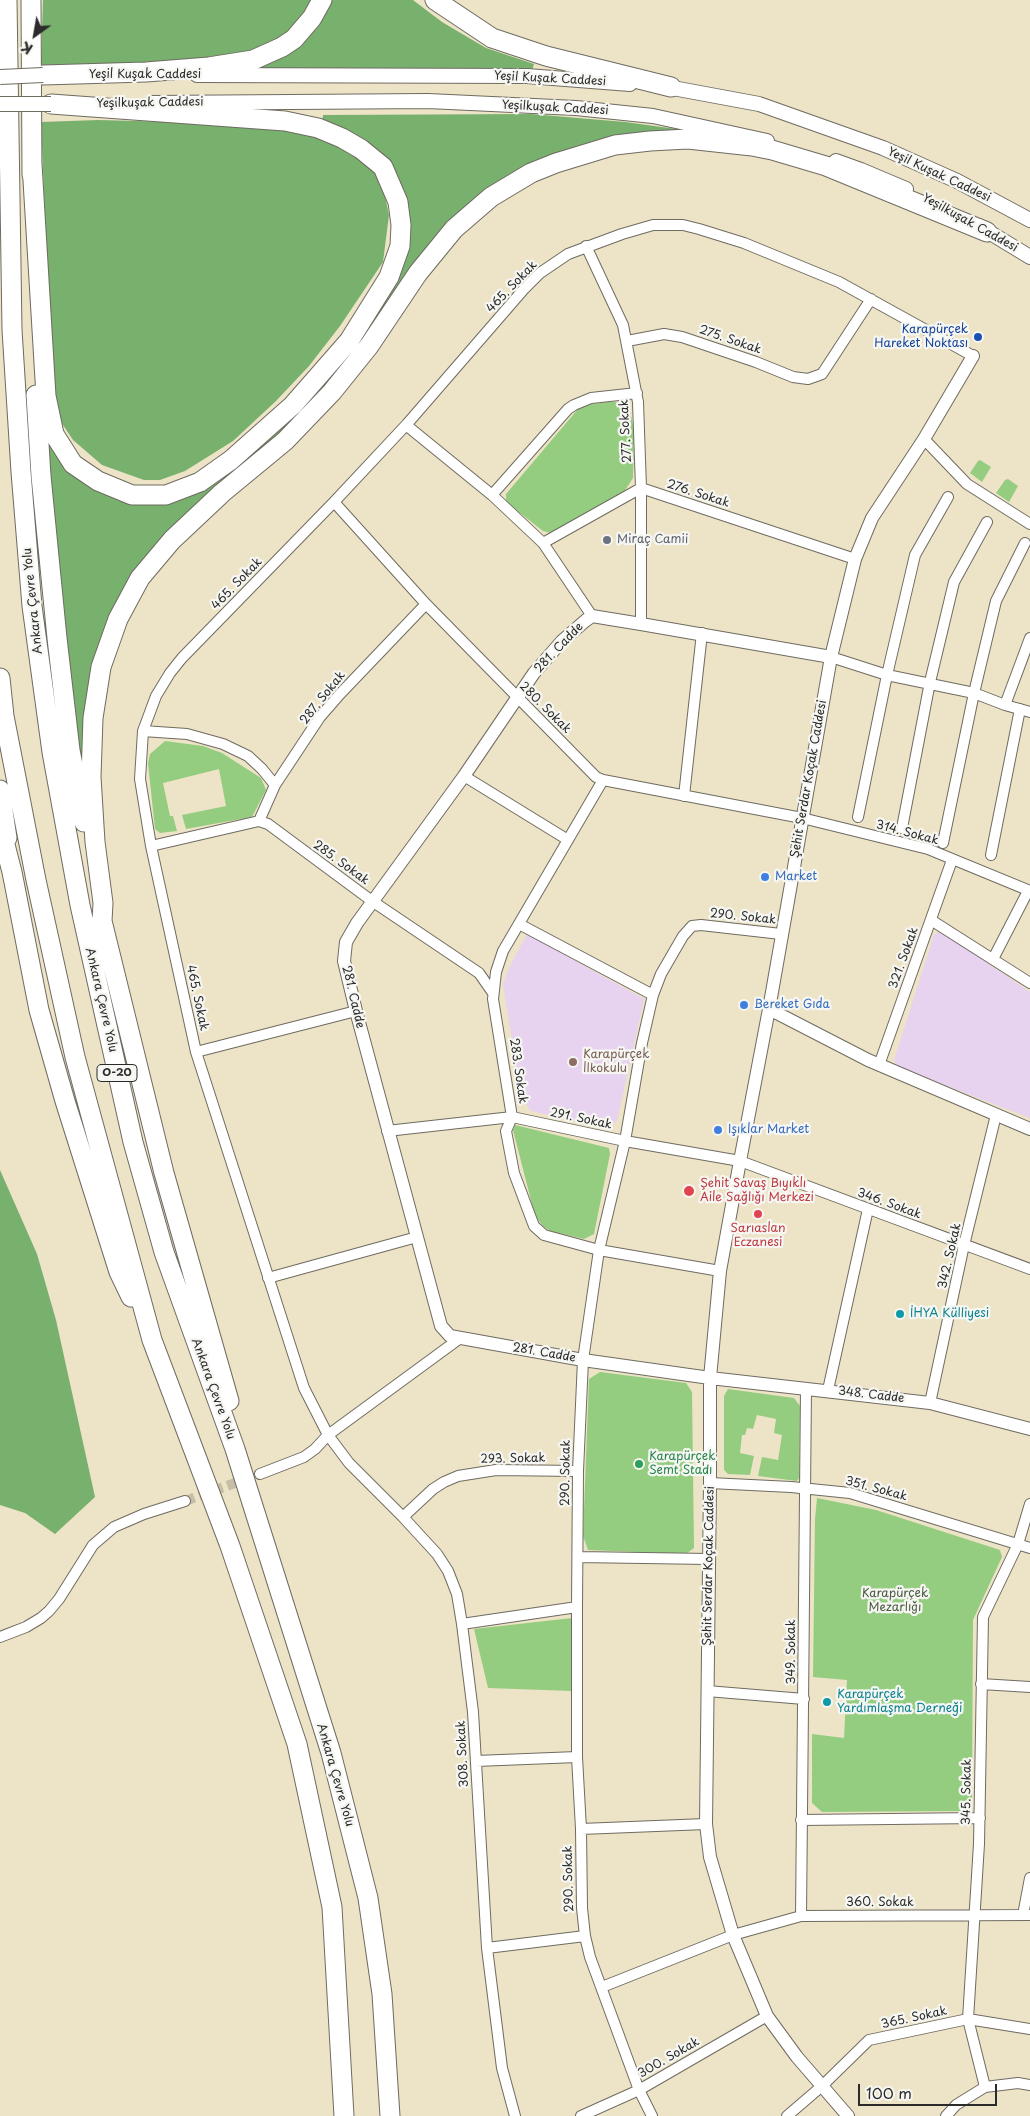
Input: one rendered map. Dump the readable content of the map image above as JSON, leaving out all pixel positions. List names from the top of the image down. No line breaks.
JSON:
{"streets":{"highway":["Ankara Çevre Yolu","O-20"],"main road":["Yeşil Kuşak Caddesi","Yeşilkuşak Caddesi"],"street":["465. Sokak","275. Sokak","277. Sokak","276. Sokak","281. Cadde","287. Sokak","280. Sokak","Şehit Serdar Koçak Caddesi","314. Sokak","285. Sokak","290. Sokak","321. Sokak","283. Sokak","291. Sokak","346. Sokak","342. Sokak","348. Cadde","293. Sokak","351. Sokak","349. Sokak","308. Sokak","345. Sokak","360. Sokak","365. Sokak","300. Sokak"]},"crossings":[["465. Sokak","275. Sokak"],["465. Sokak","277. Sokak"],["465. Sokak","280. Sokak"],["465. Sokak","Şehit Serdar Koçak Caddesi"],["465. Sokak","308. Sokak"],["275. Sokak","277. Sokak"],["277. Sokak","276. Sokak"],["277. Sokak","281. Cadde"],["276. Sokak","Şehit Serdar Koçak Caddesi"],["281. Cadde","280. Sokak"],["281. Cadde","Şehit Serdar Koçak Caddesi"],["281. Cadde","285. Sokak"],["281. Cadde","290. Sokak"],["281. Cadde","291. Sokak"],["281. Cadde","348. Cadde"],["287. Sokak","280. Sokak"],["287. Sokak","285. Sokak"],["280. Sokak","Şehit Serdar Koçak Caddesi"],["280. Sokak","314. Sokak"],["280. Sokak","283. Sokak"],["Şehit Serdar Koçak Caddesi","314. Sokak"],["Şehit Serdar Koçak Caddesi","290. Sokak"],["Şehit Serdar Koçak Caddesi","283. Sokak"],["Şehit Serdar Koçak Caddesi","291. Sokak"],["Şehit Serdar Koçak Caddesi","346. Sokak"],["Şehit Serdar Koçak Caddesi","348. Cadde"],["Şehit Serdar Koçak Caddesi","351. Sokak"],["Şehit Serdar Koçak Caddesi","360. Sokak"],["Şehit Serdar Koçak Caddesi","365. Sokak"],["Şehit Serdar Koçak Caddesi","300. Sokak"],["314. Sokak","321. Sokak"],["285. Sokak","283. Sokak"],["290. Sokak","283. Sokak"],["290. Sokak","291. Sokak"],["290. Sokak","293. Sokak"],["290. Sokak","360. Sokak"],["290. Sokak","300. Sokak"],["283. Sokak","291. Sokak"],["291. Sokak","346. Sokak"],["346. Sokak","342. Sokak"],["342. Sokak","348. Cadde"],["348. Cadde","349. Sokak"],["293. Sokak","308. Sokak"],["351. Sokak","349. Sokak"],["351. Sokak","345. Sokak"],["349. Sokak","360. Sokak"],["345. Sokak","360. Sokak"],["345. Sokak","365. Sokak"]],"parks":["Karapürçek Mezarlığı"],"places":["Karapürçek Hareket Noktası","Miraç Camii","Market","Bereket Gıda","Karapürçek İlkokulu","Işıklar Market","Şehit Savaş Bıyıklı Aile Sağlığı Merkezi","Sarıaslan Eczanesi","İHYA Külliyesi","Karapürçek Semt Stadı","Karapürçek Yardımlaşma Derneği"],"scale_bar":"100 m","north":"bottom left"}
